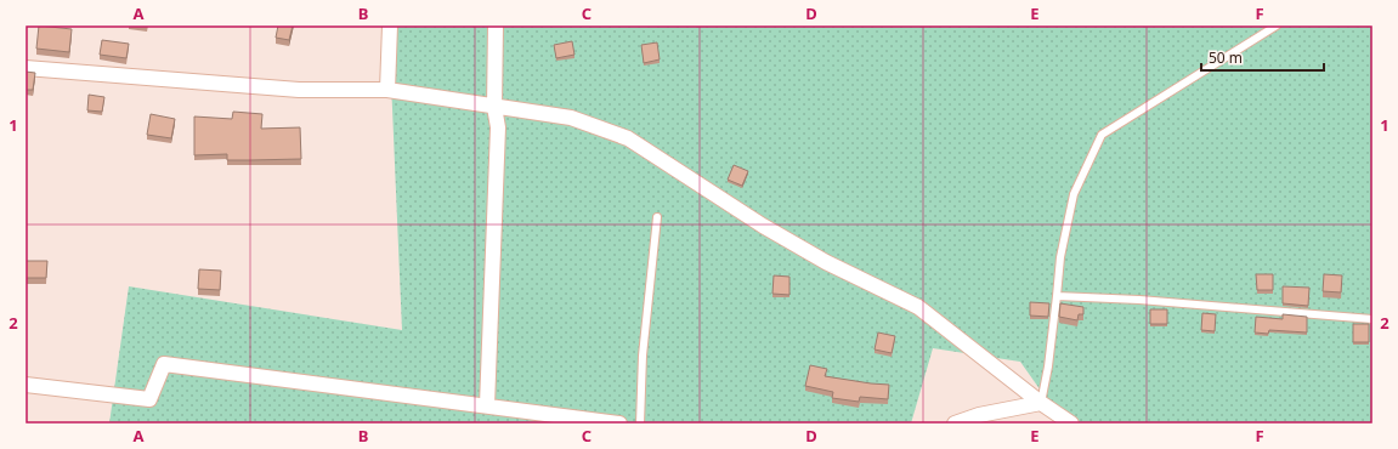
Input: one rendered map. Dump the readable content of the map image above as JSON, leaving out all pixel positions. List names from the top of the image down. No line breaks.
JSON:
{"scale_bar":"50 m","grid":{"columns":["A","B","C","D","E","F"],"rows":["1","2"]}}
